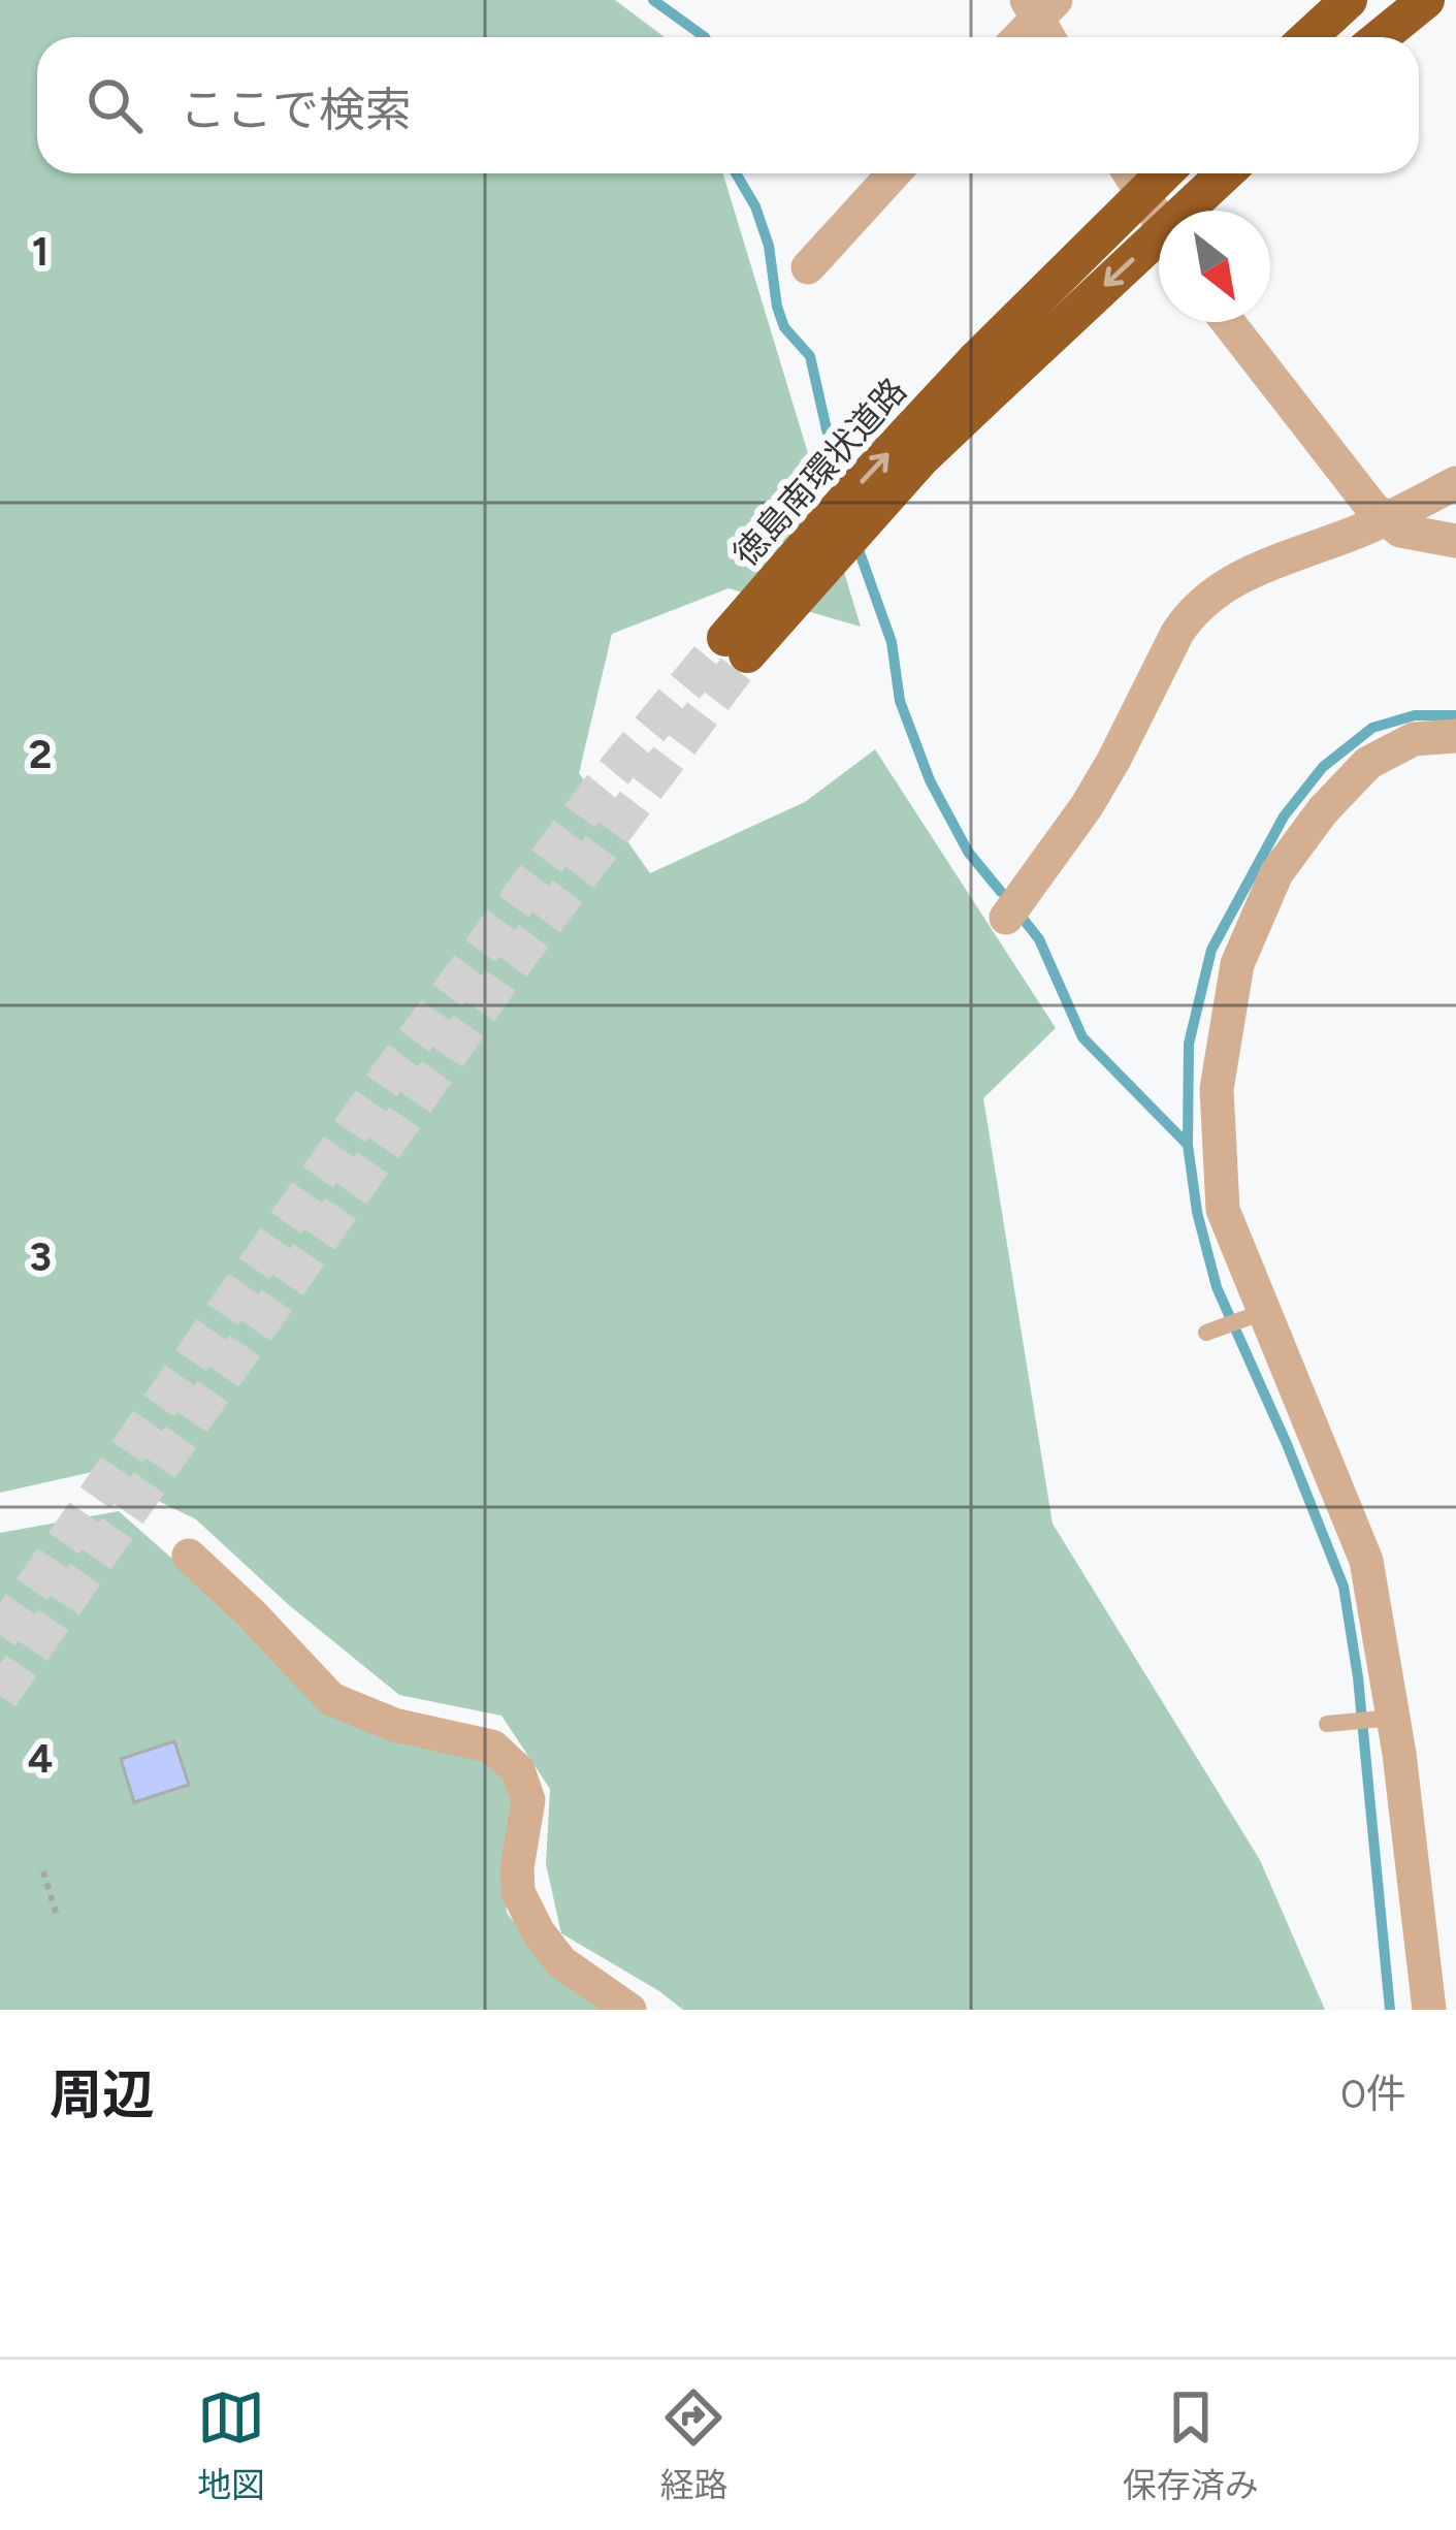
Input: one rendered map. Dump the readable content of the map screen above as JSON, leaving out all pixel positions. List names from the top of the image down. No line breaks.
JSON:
{"streets":{"highway":["徳島南環状道路"]},"north":"bottom right","page":{"search":"ここで検索","heading":["周辺","0件"],"nav":["地図","経路","保存済み"]},"grid":{"rows":["1","2","3","4"]}}
